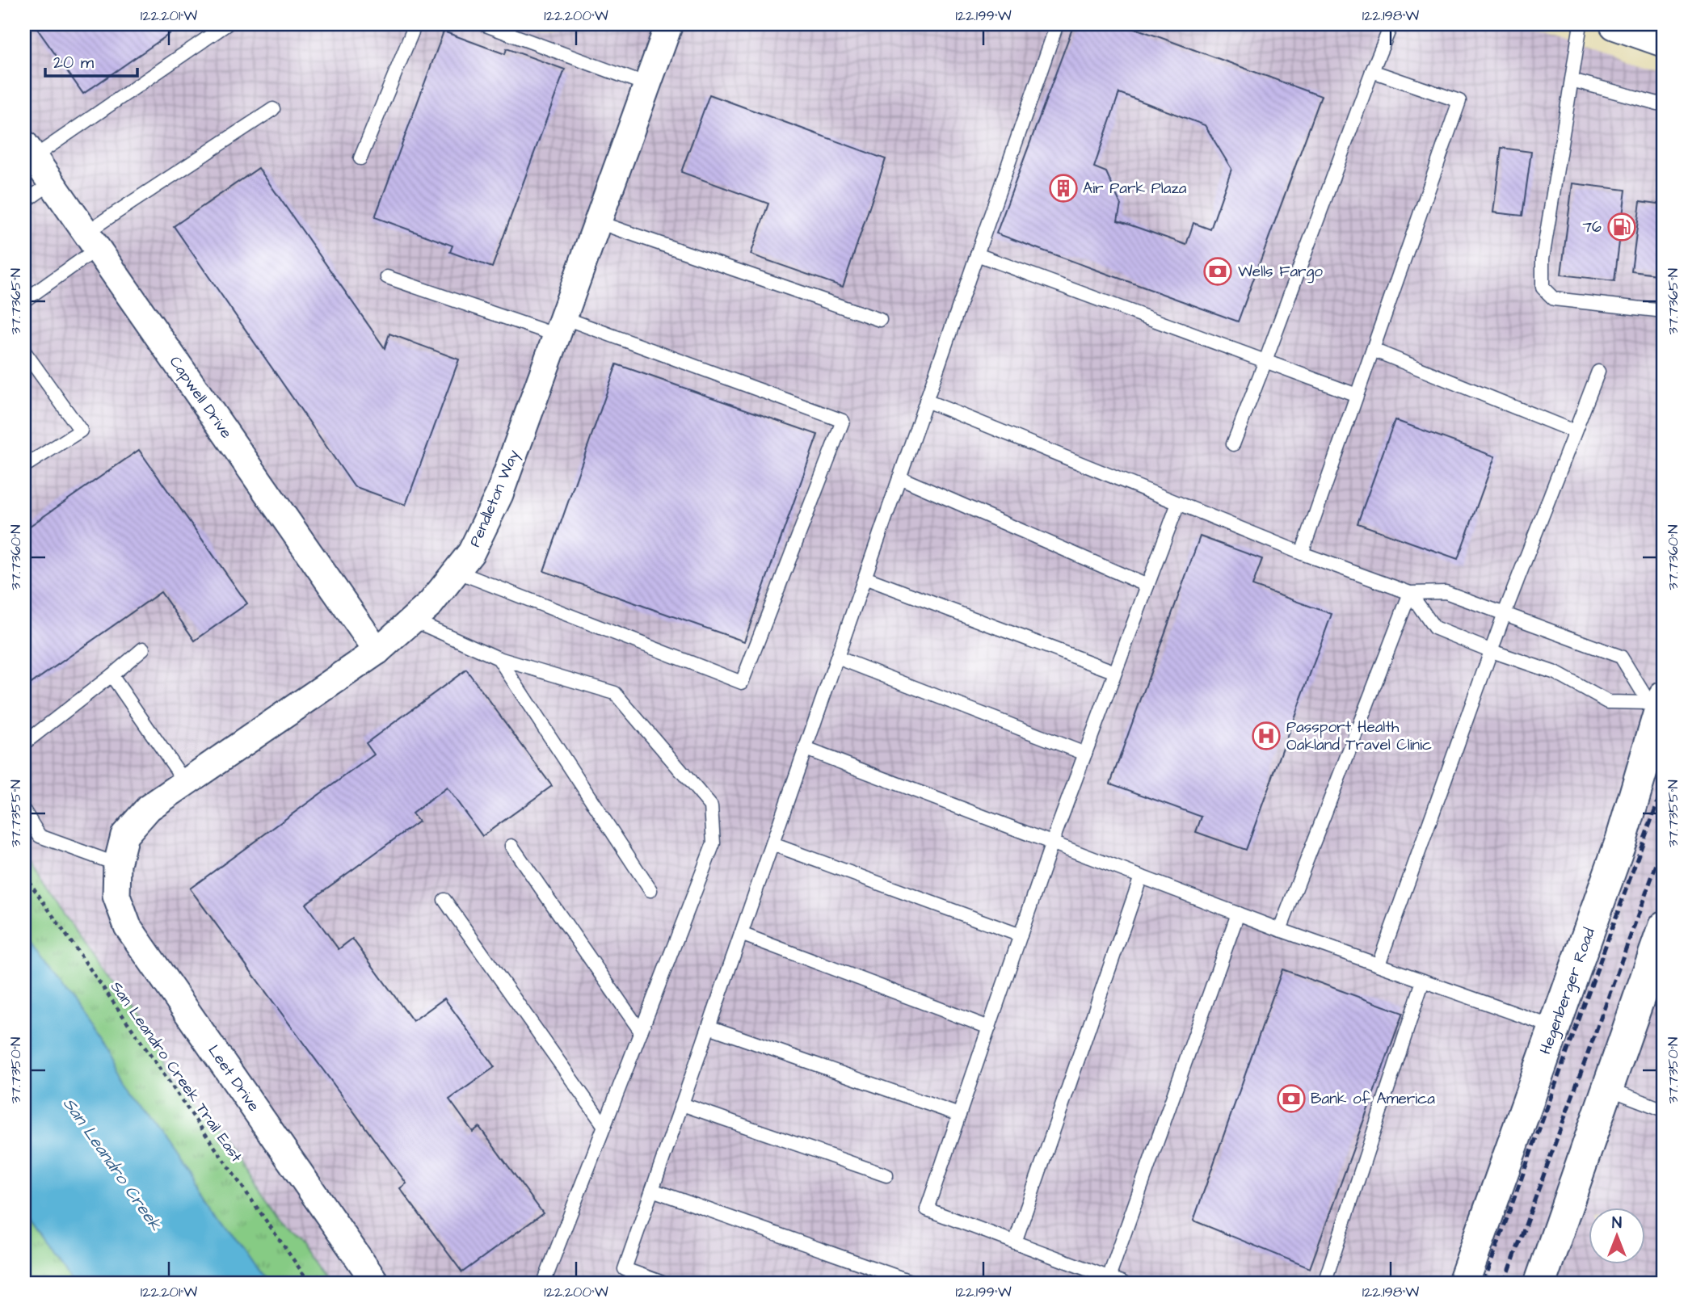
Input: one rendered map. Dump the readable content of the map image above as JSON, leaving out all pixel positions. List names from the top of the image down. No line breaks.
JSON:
{"streets":{"main road":["Hegenberger Road"],"street":["Capwell Drive","Pendleton Way","Leet Drive"],"path":["San Leandro Creek Trail East"]},"crossings":[["Capwell Drive","Pendleton Way"],["Pendleton Way","Leet Drive"]],"water":["San Leandro Creek"],"places":{"building":["Air Park Plaza"],"fuel station":["76"],"bank":["Wells Fargo","Bank of America"],"hospital":["Passport Health Oakland Travel Clinic"]},"scale_bar":"20 m","north":"top","coordinates":["122.201°W","122.200°W","122.199°W","122.198°W","37.7365°N","37.7360°N","37.7355°N","37.7350°N"]}
